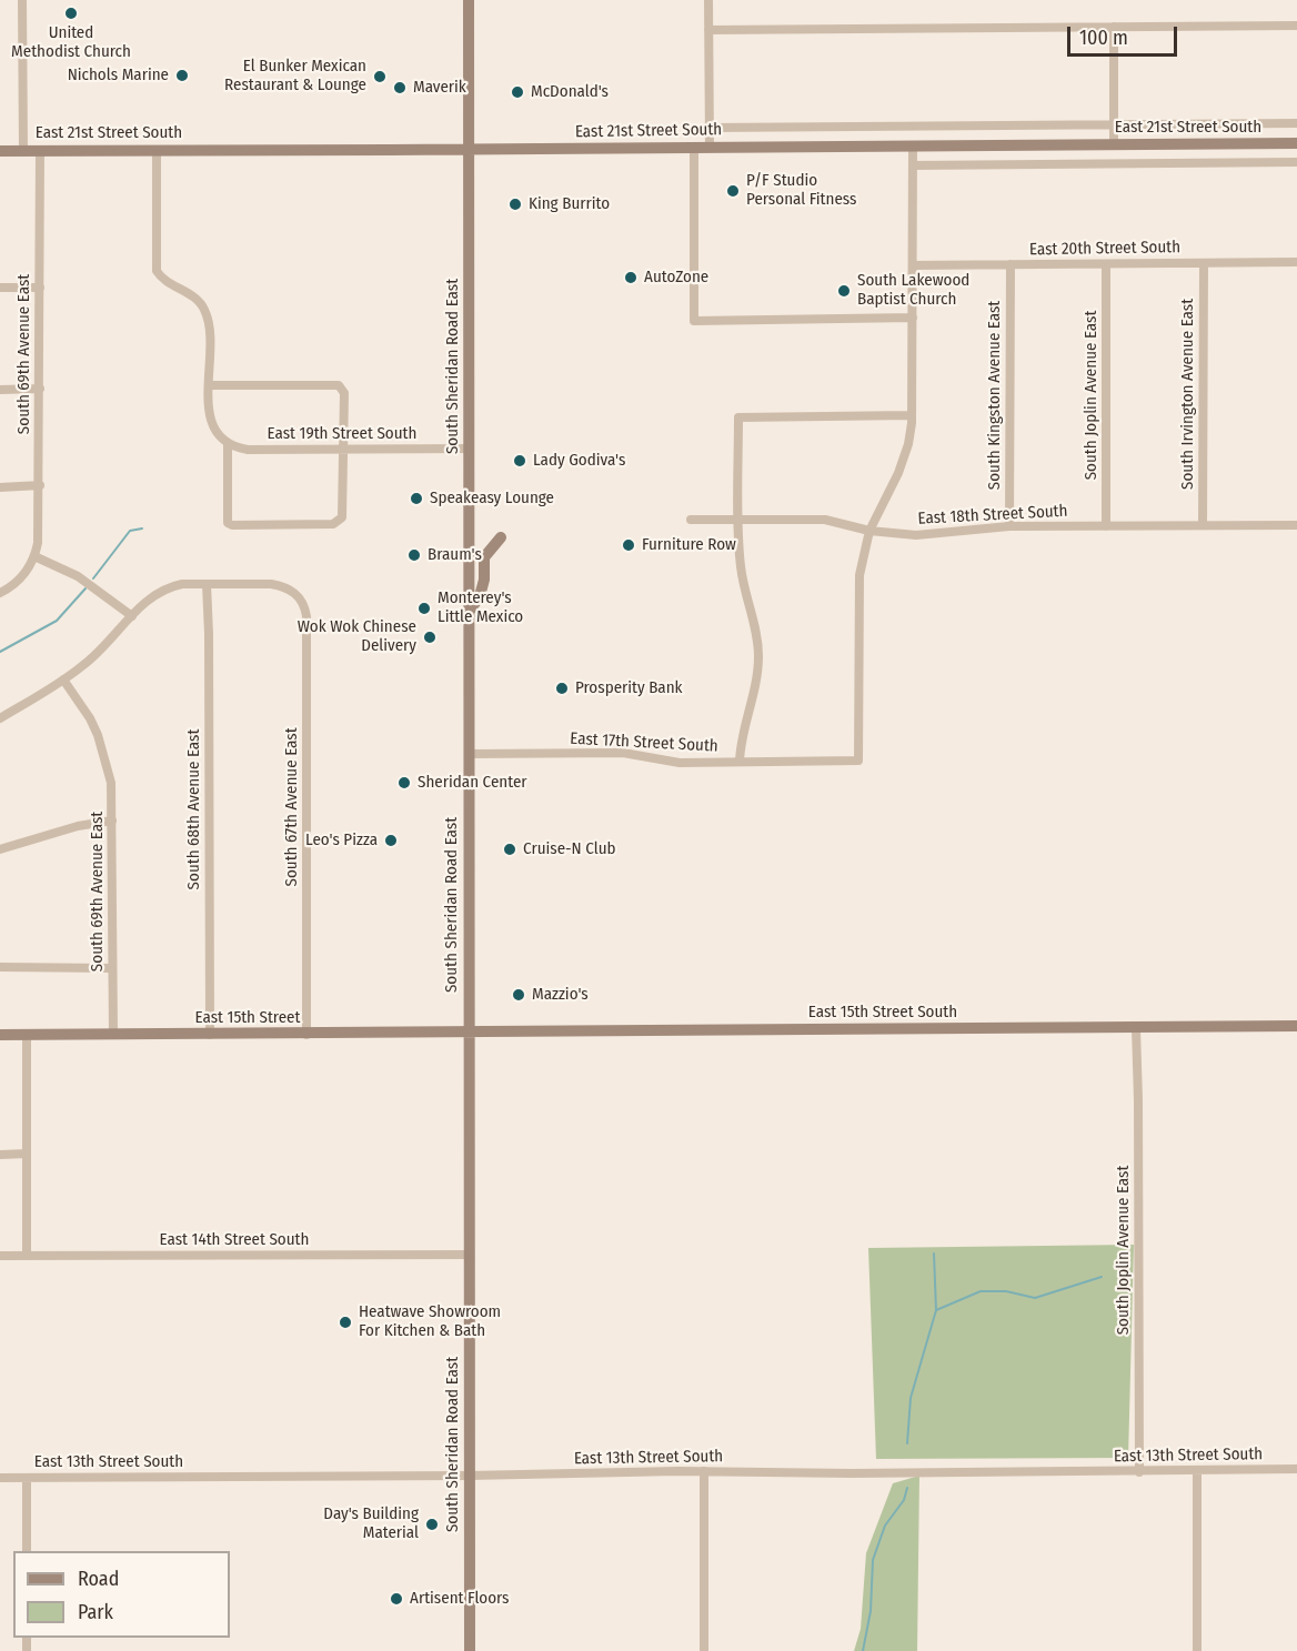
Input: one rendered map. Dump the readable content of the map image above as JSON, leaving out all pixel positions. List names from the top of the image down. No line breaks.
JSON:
{"streets":{"main road":["East 21st Street South","South Sheridan Road East","East 15th Street South","East 15th Street"],"street":["East 20th Street South","South 69th Avenue East","South Irvington Avenue East","South Kingston Avenue East","South Joplin Avenue East","East 19th Street South","East 18th Street South","East 17th Street South","South 67th Avenue East","South 68th Avenue East","East 14th Street South","East 13th Street South"]},"crossings":[["East 21st Street South","South 69th Avenue East"],["East 21st Street South","South Sheridan Road East"],["East 20th Street South","South Irvington Avenue East"],["East 20th Street South","South Kingston Avenue East"],["East 20th Street South","South Joplin Avenue East"],["South 69th Avenue East","East 15th Street"],["South Sheridan Road East","East 19th Street South"],["South Sheridan Road East","East 17th Street South"],["South Sheridan Road East","East 15th Street South"],["South Sheridan Road East","East 15th Street"],["South Sheridan Road East","East 14th Street South"],["South Sheridan Road East","East 13th Street South"],["South Irvington Avenue East","East 18th Street South"],["South Kingston Avenue East","East 18th Street South"],["South Joplin Avenue East","East 18th Street South"],["South Joplin Avenue East","East 15th Street South"],["South Joplin Avenue East","East 13th Street South"],["East 18th Street South","East 17th Street South"],["South 67th Avenue East","South 68th Avenue East"],["South 67th Avenue East","East 15th Street"],["South 68th Avenue East","East 15th Street"],["East 15th Street South","East 15th Street"]],"places":["United Methodist Church","Nichols Marine","El Bunker Mexican Restaurant & Lounge","Maverik","McDonald's","P/F Studio Personal Fitness","King Burrito","AutoZone","South Lakewood Baptist Church","Lady Godiva's","Speakeasy Lounge","Furniture Row","Braum's","Monterey's Little Mexico","Wok Wok Chinese Delivery","Prosperity Bank","Sheridan Center","Leo's Pizza","Cruise-N Club","Mazzio's","Heatwave Showroom For Kitchen & Bath","Day's Building Material","Artisent Floors"],"legend":["Road","Park"],"scale_bar":"100 m"}
